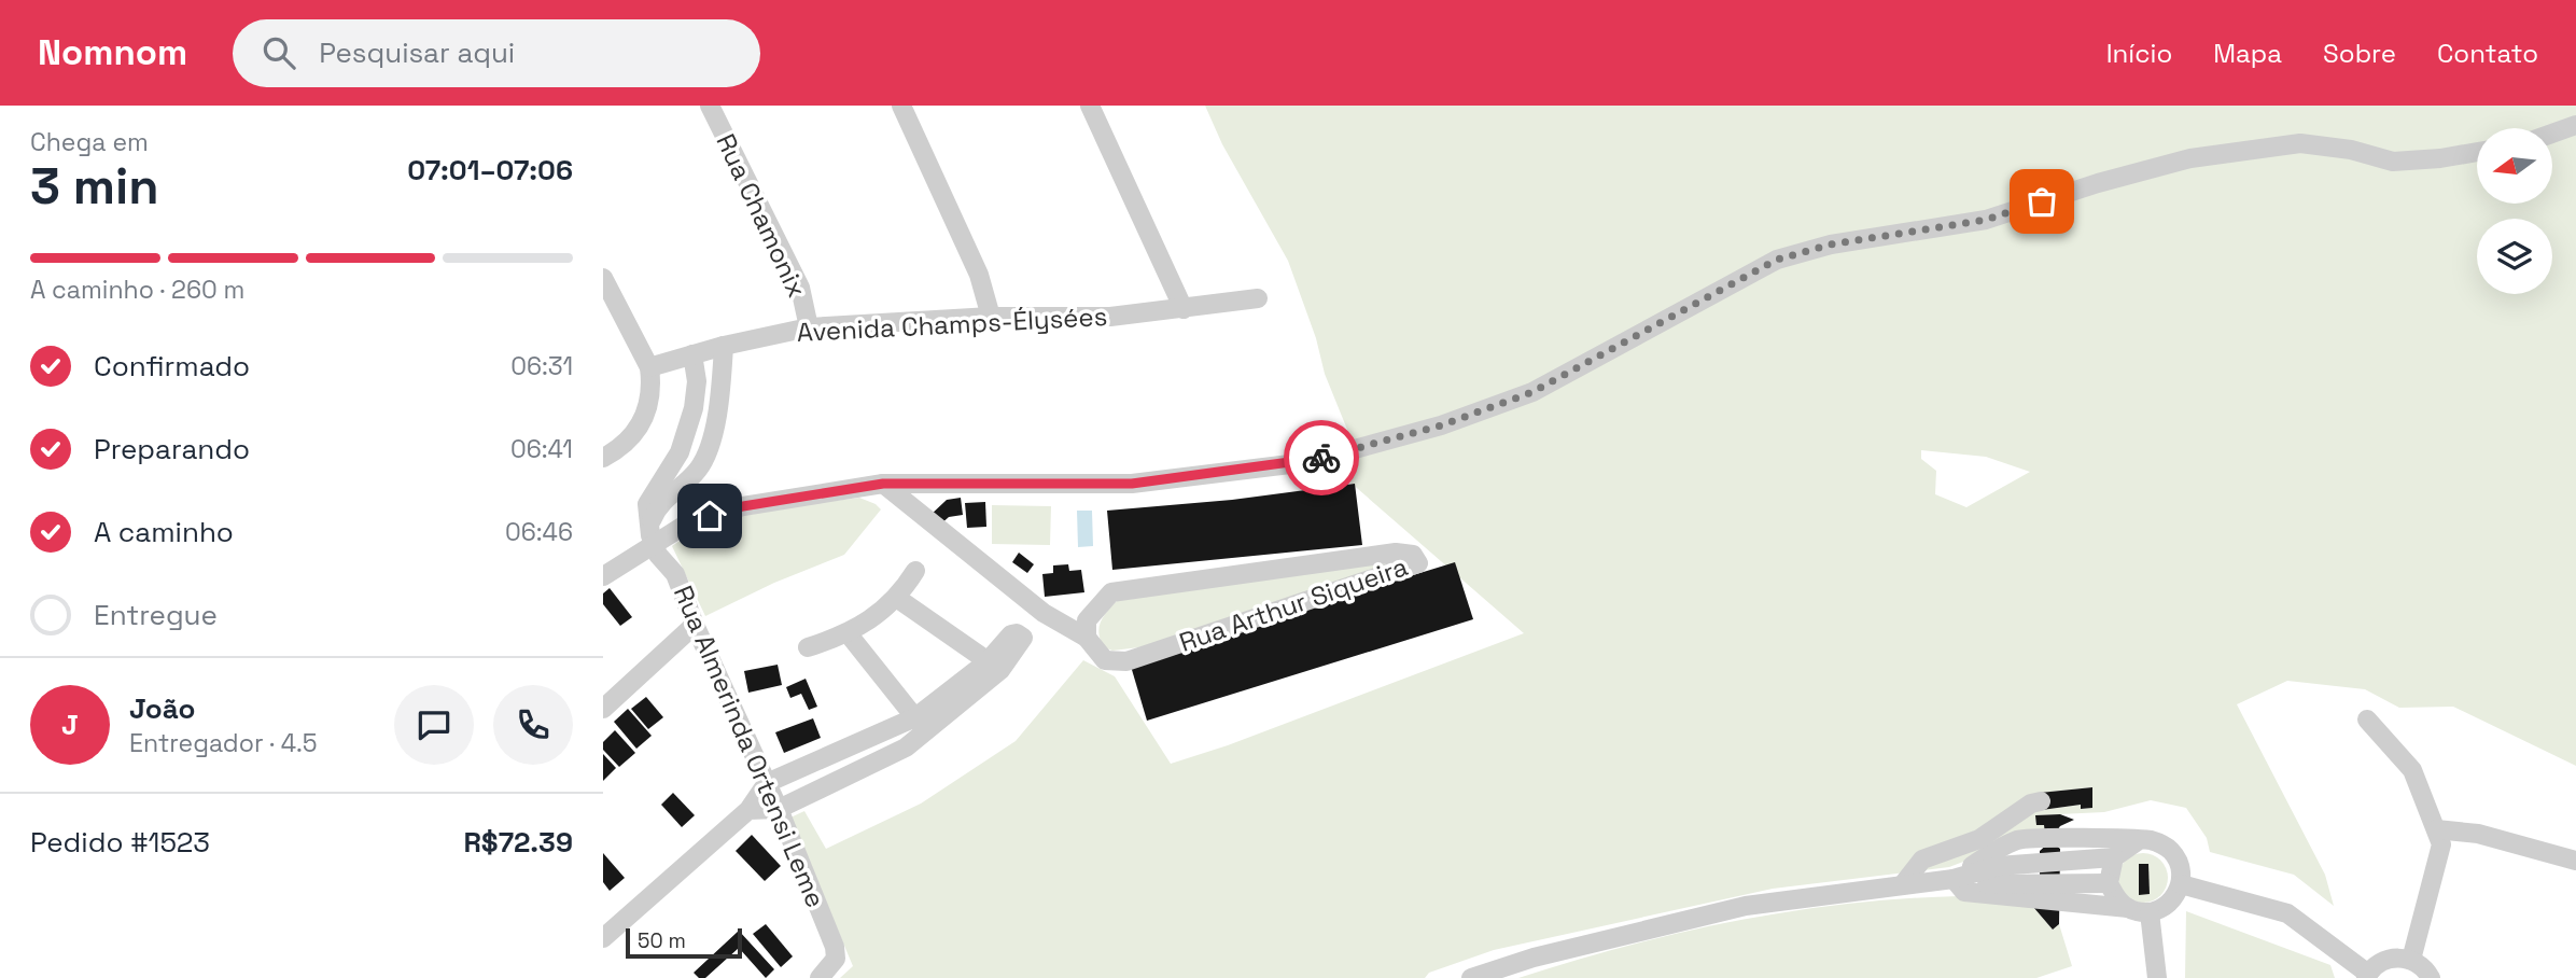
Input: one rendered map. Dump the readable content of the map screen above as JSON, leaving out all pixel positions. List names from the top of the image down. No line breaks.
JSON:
{"streets":{"street":["Rua Chamonix","Avenida Champs-Élysées","Rua Arthur Siqueira","Rua Almerinda Ortensi Leme"]},"crossings":[["Rua Chamonix","Avenida Champs-Élysées"]],"scale_bar":"50 m","north":"left","page":{"header":"Nomnom","search":"Pesquisar aqui","nav":["Início","Mapa","Sobre","Contato"],"heading":["3 min","Chega em","07:01–07:06"],"panel":["João","Entregador · 4.5","Pedido #1523","R$72.39"],"bar":"A caminho · 260 m","list":[["Confirmado","06:31"],["Preparando","06:41"],["A caminho","06:46"],"Entregue"],"round":"J","scale":"50 m"}}
